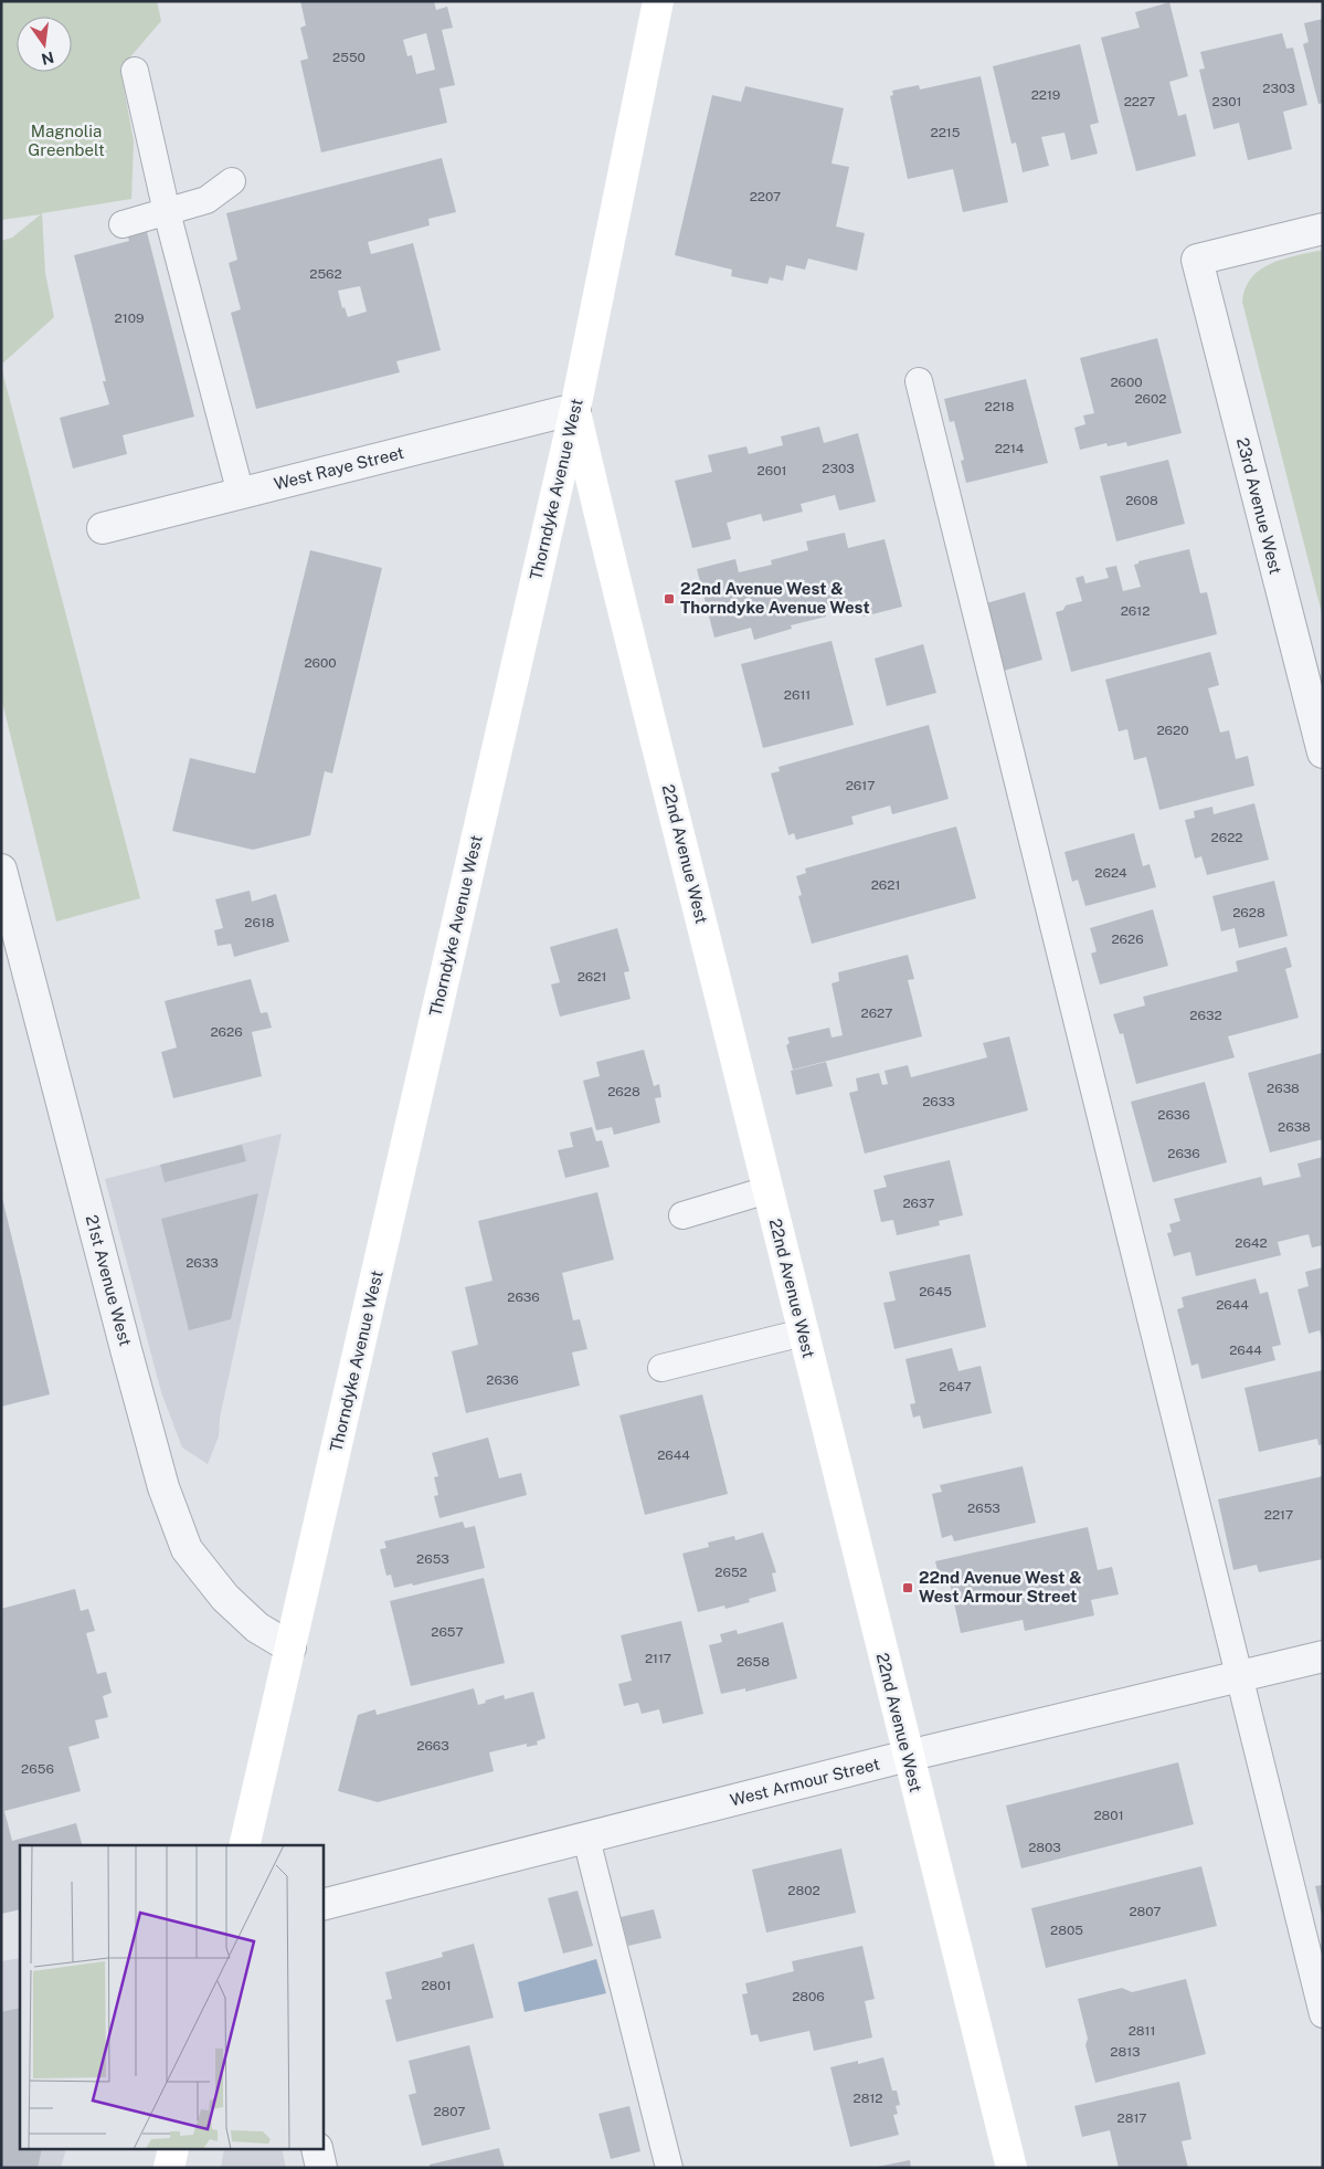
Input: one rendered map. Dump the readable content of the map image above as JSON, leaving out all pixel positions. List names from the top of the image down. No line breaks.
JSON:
{"streets":{"main road":["Thorndyke Avenue West","22nd Avenue West"],"street":["West Raye Street","23rd Avenue West","21st Avenue West","West Armour Street"]},"crossings":[["West Raye Street","Thorndyke Avenue West"],["West Raye Street","22nd Avenue West"],["Thorndyke Avenue West","22nd Avenue West"],["Thorndyke Avenue West","21st Avenue West"],["22nd Avenue West","West Armour Street"]],"parks":["Magnolia Greenbelt"],"places":{"transit":["22nd Avenue West & Thorndyke Avenue West","22nd Avenue West & West Armour Street"]},"house_numbers":["2550","2303","2219","2227","2301","2215","2207","2562","2109","2600","2602","2218","2214","2303","2601","2608","2612","2600","2611","2620","2617","2622","2624","2621","2628","2618","2626","2621","2627","2632","2626","2638","2628","2633","2636","2638","2636","2637","2642","2633","2645","2636","2644","2644","2636","2647","2644","2653","2217","2653","2652","2657","2117","2658","2663","2656","2801","2803","2802","2807","2805","2801","2806","2811","2813","2812","2807","2817"],"north":"bottom"}
